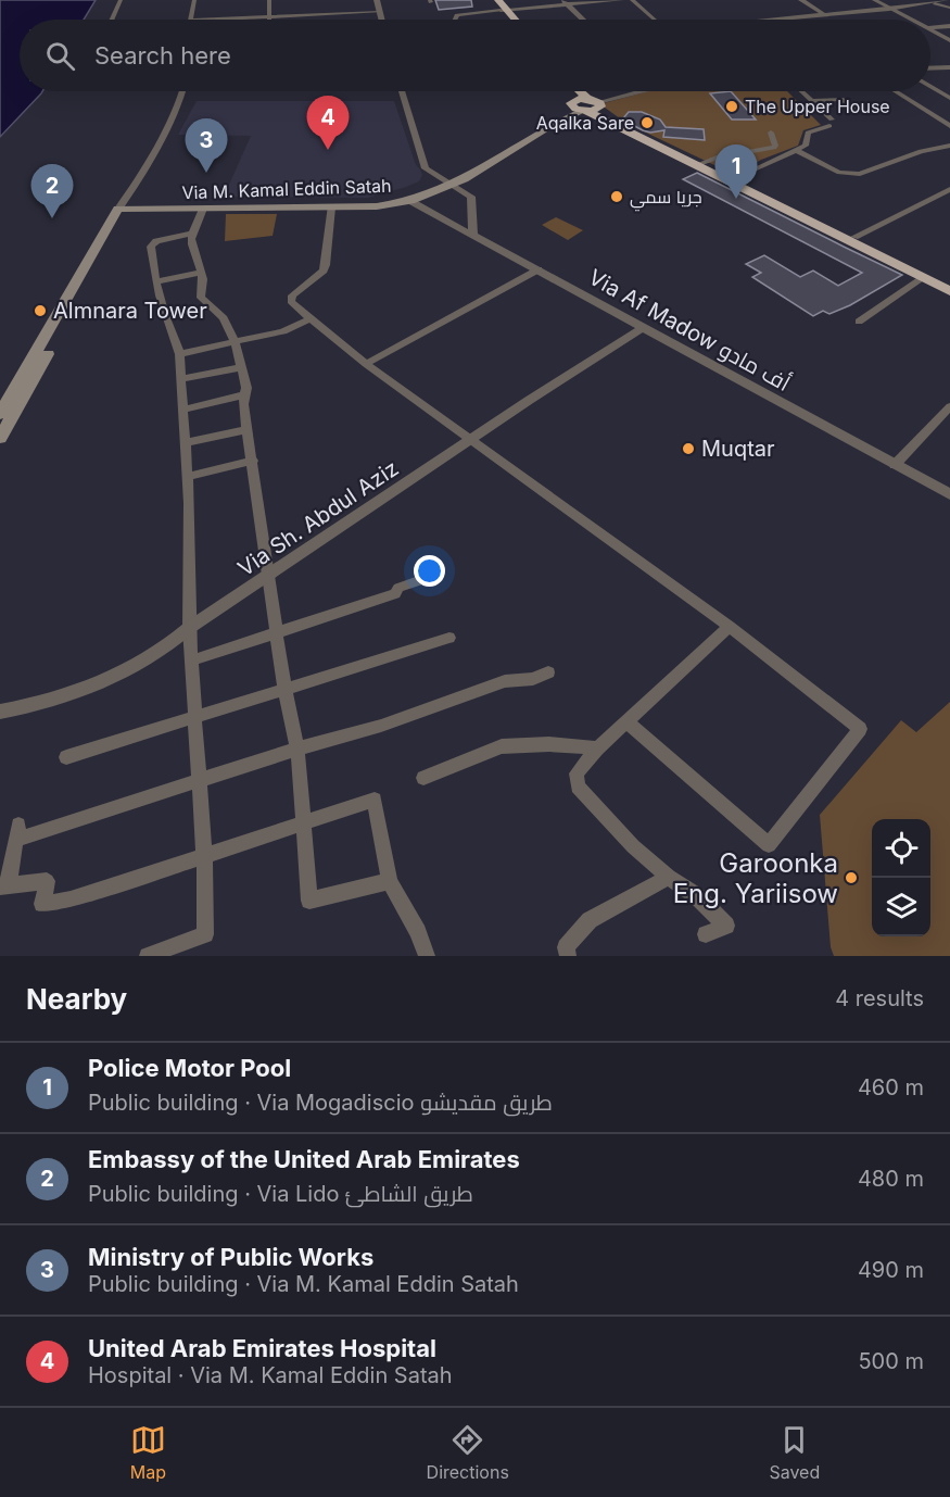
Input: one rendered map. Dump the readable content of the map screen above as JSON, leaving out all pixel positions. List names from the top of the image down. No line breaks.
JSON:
{"streets":{"main road":["Via M. Kamal Eddin Satah"],"street":["Via Af Madow أف مادو","Via Sh. Abdul Aziz"]},"crossings":[["Via M. Kamal Eddin Satah","Via Af Madow أف مادو"],["Via Af Madow أف مادو","Via Sh. Abdul Aziz"]],"places":["The Upper House","Aqalka Sare","جريا سمي","Almnara Tower","Muqtar","Garoonka Eng. Yariisow"],"page":{"search":"Search here","pins":["4","3","1","2"],"heading":["Nearby","4 results"],"list":[{"mark":"1","name":"Police Motor Pool","note":"Public building · Via Mogadiscio طريق مقديشو","value":"460 m"},{"mark":"2","name":"Embassy of the United Arab Emirates","note":"Public building · Via Lido طريق الشاطئ","value":"480 m"},{"mark":"3","name":"Ministry of Public Works","note":"Public building · Via M. Kamal Eddin Satah","value":"490 m"},{"mark":"4","name":"United Arab Emirates Hospital","note":"Hospital · Via M. Kamal Eddin Satah","value":"500 m"}],"nav":["Map","Directions","Saved"]}}
